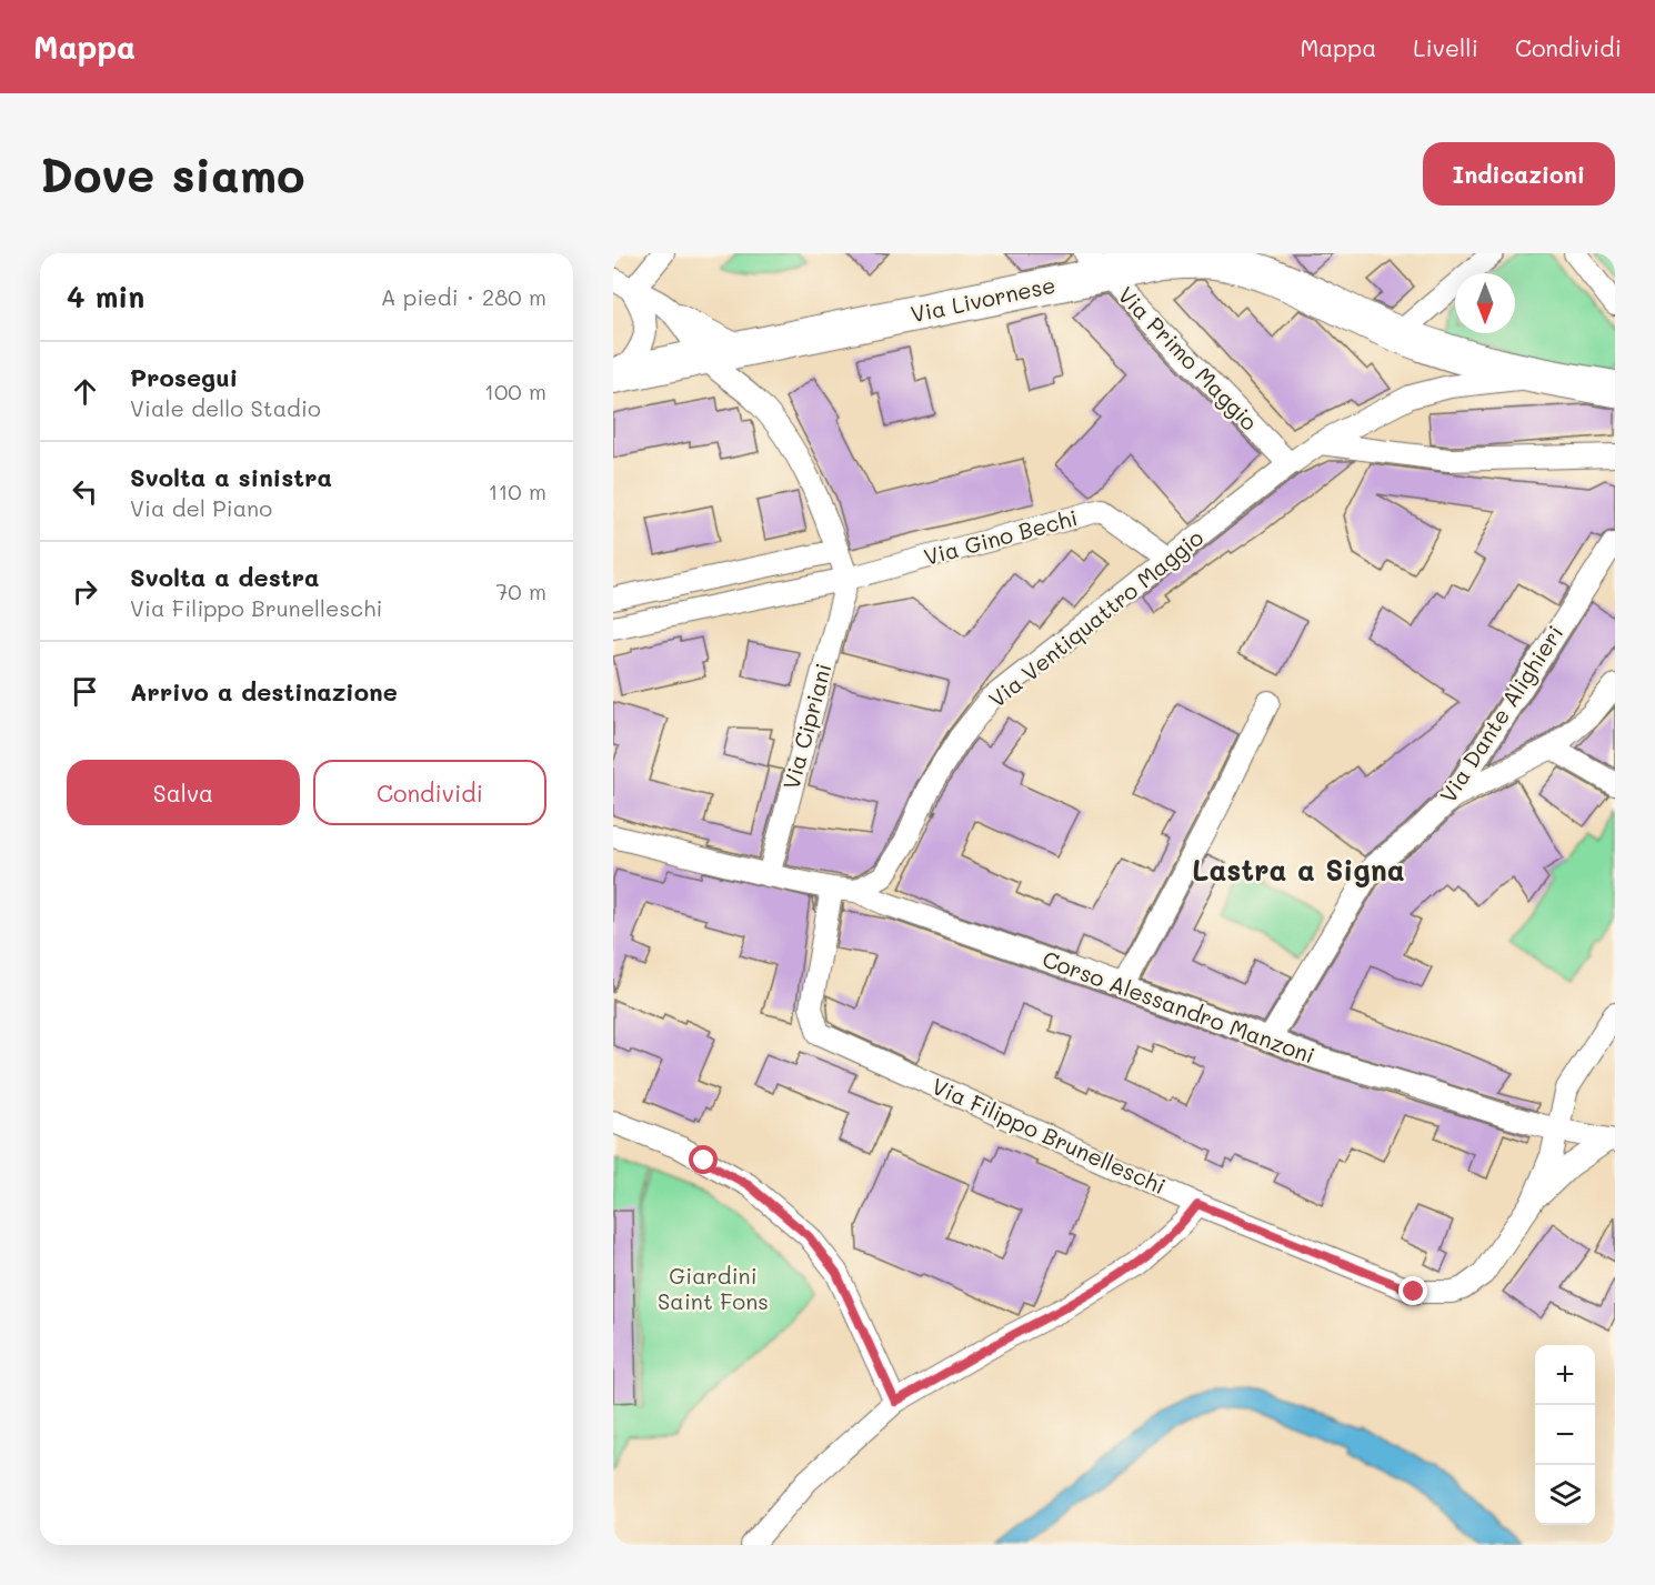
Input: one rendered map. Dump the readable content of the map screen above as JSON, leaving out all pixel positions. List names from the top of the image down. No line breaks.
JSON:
{"streets":{"main road":["Via Livornese"],"street":["Via Primo Maggio","Via Gino Bechi","Via Ventiquattro Maggio","Via Dante Alighieri","Via Cipriani","Corso Alessandro Manzoni","Via Filippo Brunelleschi"]},"crossings":[["Via Livornese","Via Primo Maggio"],["Via Livornese","Via Ventiquattro Maggio"],["Via Primo Maggio","Via Ventiquattro Maggio"],["Via Gino Bechi","Via Ventiquattro Maggio"],["Via Gino Bechi","Via Cipriani"],["Via Ventiquattro Maggio","Corso Alessandro Manzoni"],["Via Dante Alighieri","Corso Alessandro Manzoni"],["Corso Alessandro Manzoni","Via Filippo Brunelleschi"]],"districts":["Lastra a Signa"],"parks":["Giardini Saint Fons"],"north":"bottom","page":{"header":"Mappa","nav":["Mappa","Livelli","Condividi"],"buttons":["Indicazioni",["Salva","Condividi"]],"title":"Dove siamo","heading":["4 min","A piedi · 280 m"],"list":[["Prosegui","Viale dello Stadio","100 m"],["Svolta a sinistra","Via del Piano","110 m"],["Svolta a destra","Via Filippo Brunelleschi","70 m"],"Arrivo a destinazione"],"map_buttons":["+","−"]}}
